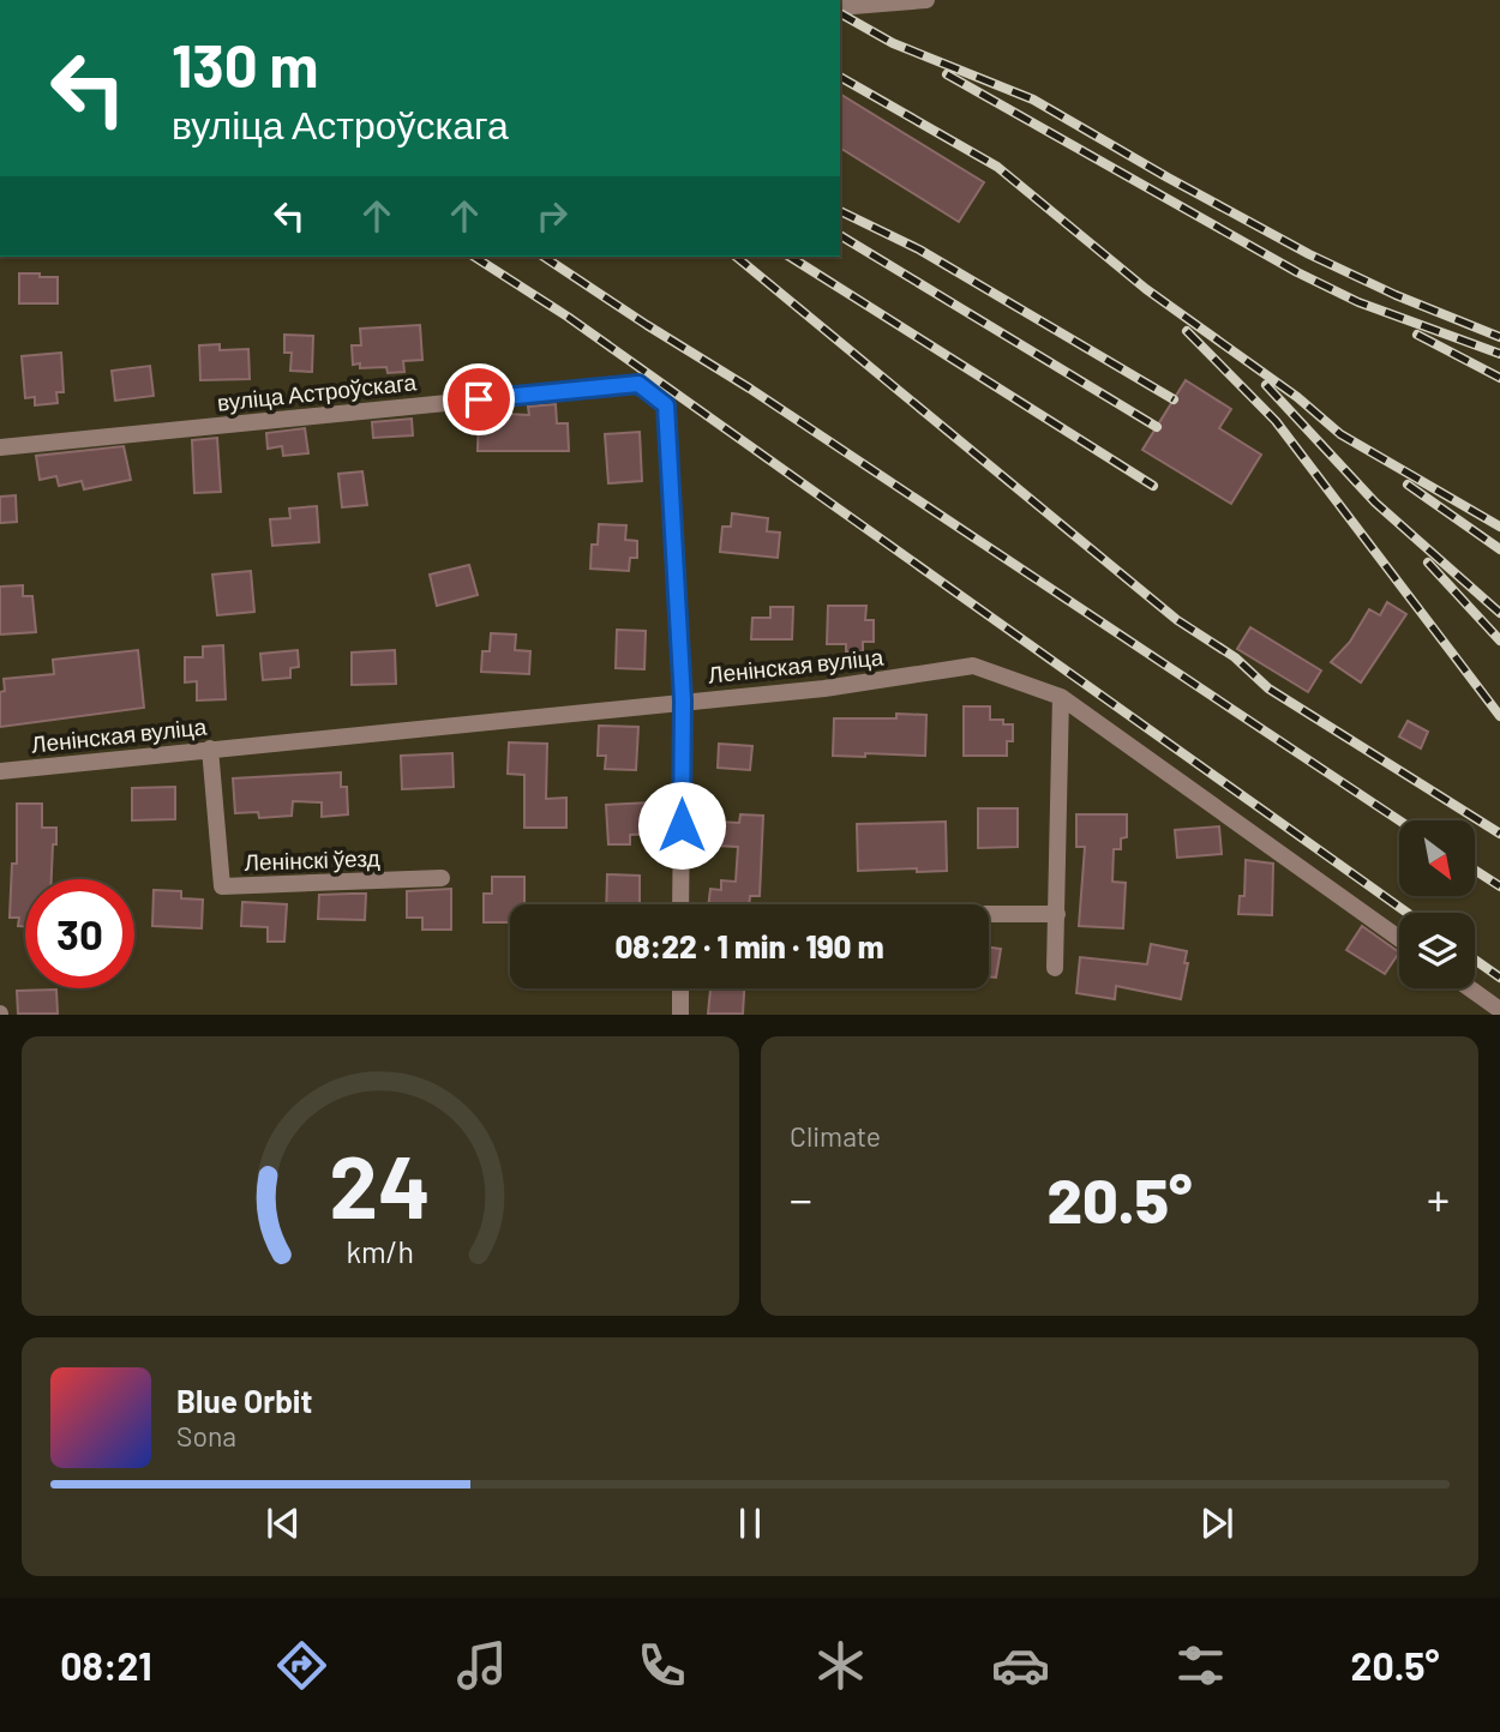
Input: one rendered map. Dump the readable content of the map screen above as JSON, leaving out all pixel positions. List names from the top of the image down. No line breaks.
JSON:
{"streets":{"street":["вуліца Астроўскага","Ленінская вуліца","Ленінскі ўезд"]},"crossings":[["вуліца Астроўскага","Ленінская вуліца"],["Ленінская вуліца","Ленінскі ўезд"]],"north":"bottom right","page":{"turn":["130 m","вуліца Астроўскага"],"limit":"30","trip":"08:22 · 1 min · 190 m","tile":"Climate","heat":["−","20.5°","+"],"song":["Blue Orbit","Sona"],"tabs":["08:21","20.5°"],"gauge":["24","km/h"]}}
